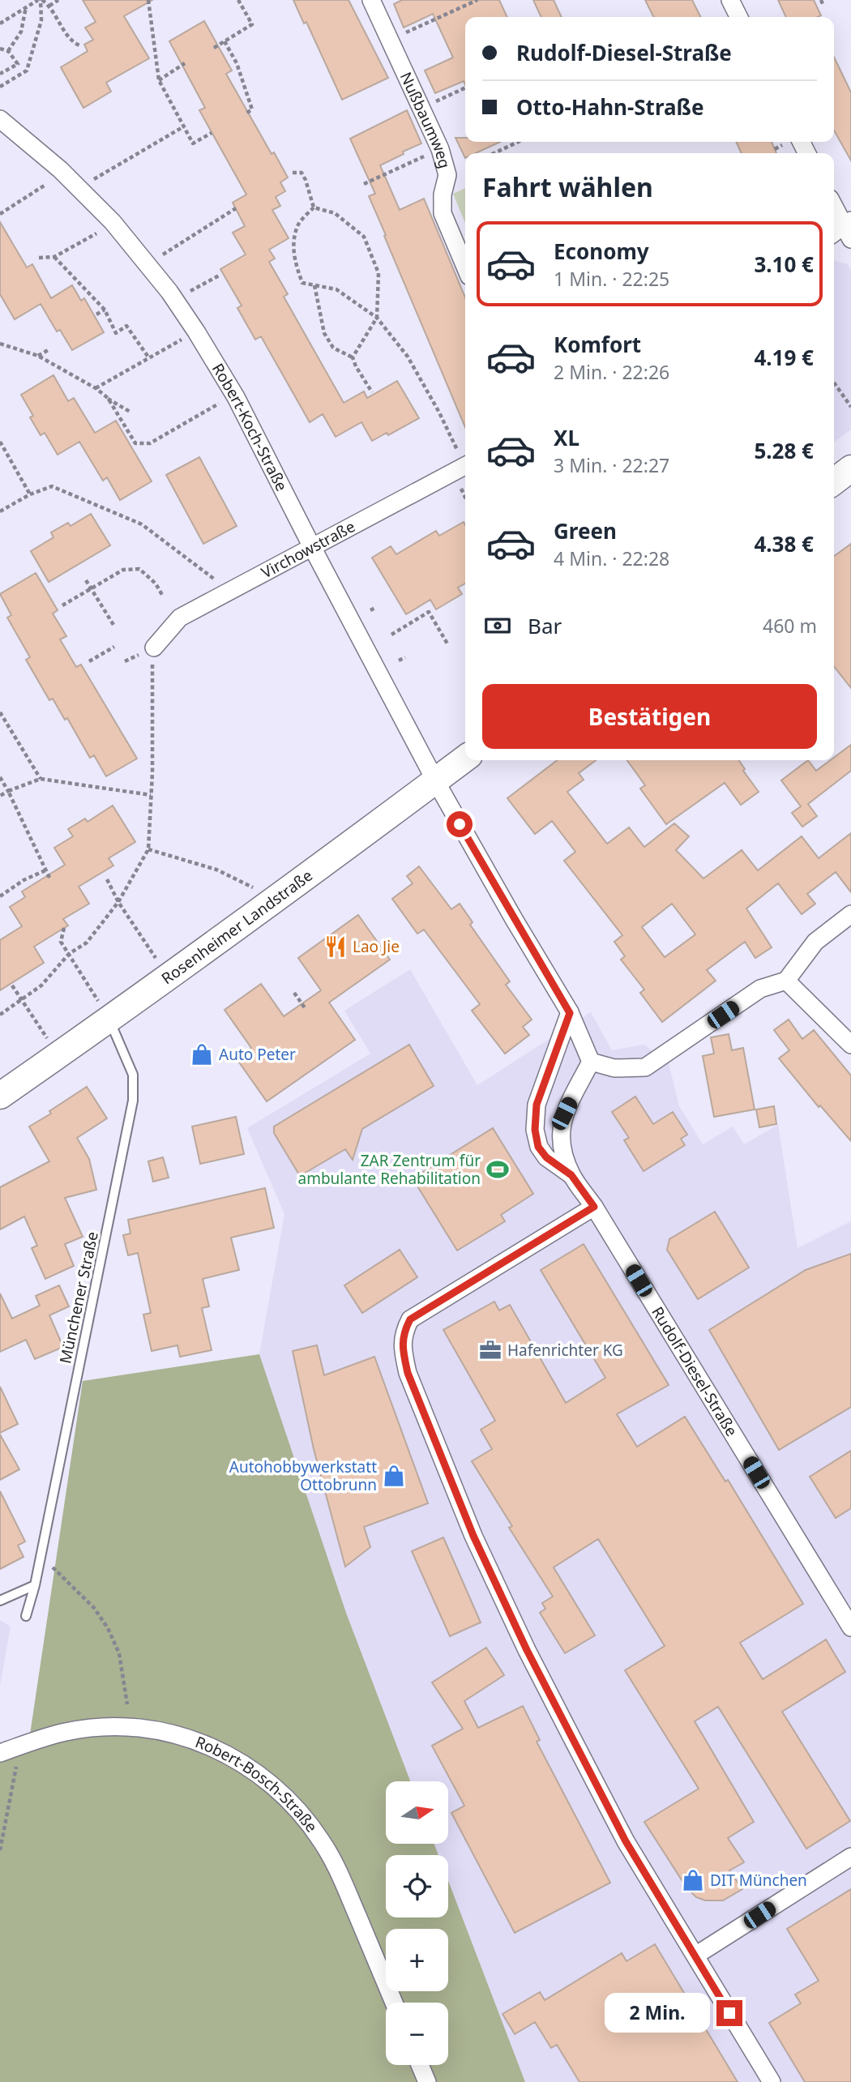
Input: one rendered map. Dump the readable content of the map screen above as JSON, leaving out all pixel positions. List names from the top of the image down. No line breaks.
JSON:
{"streets":{"main road":["Rosenheimer Landstraße"],"street":["Nußbaumweg","Robert-Koch-Straße","Virchowstraße","Rudolf-Diesel-Straße","Robert-Bosch-Straße"],"lane":["Münchener Straße"]},"crossings":[["Robert-Koch-Straße","Virchowstraße"],["Robert-Koch-Straße","Rosenheimer Landstraße"],["Rosenheimer Landstraße","Münchener Straße"]],"places":{"restaurant":["Lao Jie"],"shop":["Auto Peter","Autohobbywerkstatt Ottobrunn","DIT München"],"sports":["ZAR Zentrum für ambulante Rehabilitation"],"office":["Hafenrichter KG"]},"north":"right","page":{"banner":["Rudolf-Diesel-Straße","Otto-Hahn-Straße"],"heading":"Fahrt wählen","list":[{"name":"Economy","note":"1 Min. · 22:25","value":"3.10 €"},{"name":"Komfort","note":"2 Min. · 22:26","value":"4.19 €"},{"name":"XL","note":"3 Min. · 22:27","value":"5.28 €"},{"name":"Green","note":"4 Min. · 22:28","value":"4.38 €"}],"pay":["Bar","460 m"],"buttons":"Bestätigen","map_buttons":["+","−"],"bubble":"2 Min."}}
